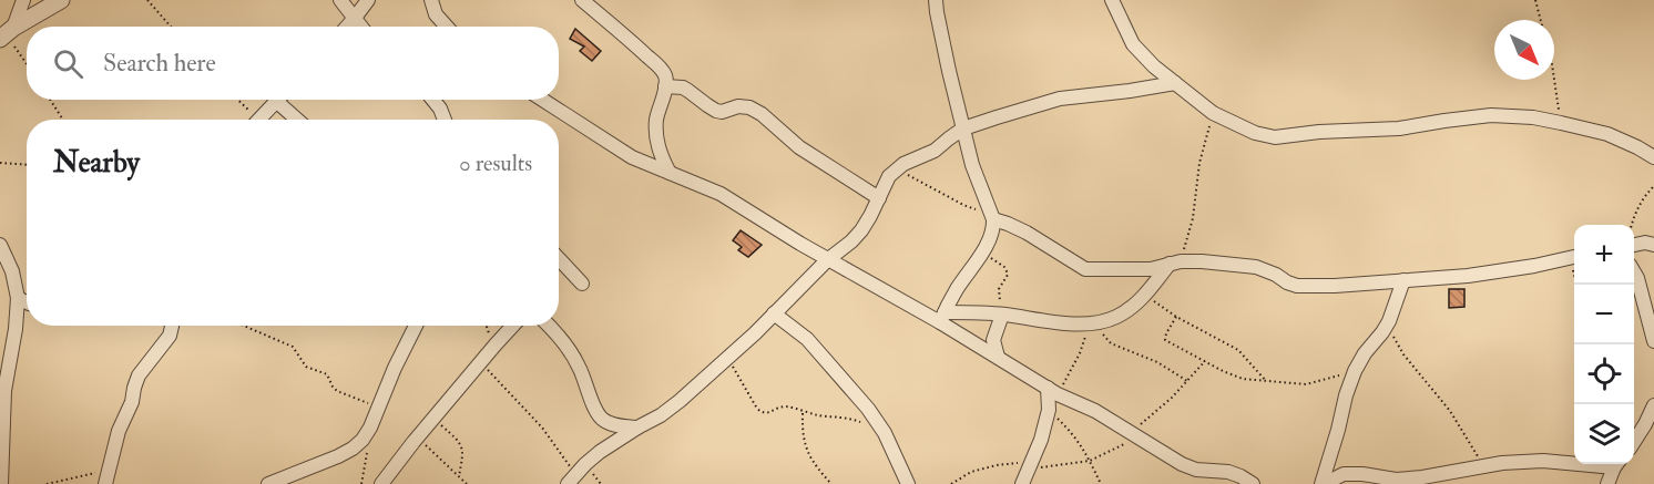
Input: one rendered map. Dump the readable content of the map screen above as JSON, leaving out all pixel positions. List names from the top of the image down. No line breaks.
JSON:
{"north":"bottom right","page":{"search":"Search here","heading":["Nearby","0 results"],"map_buttons":["+","−"]}}
